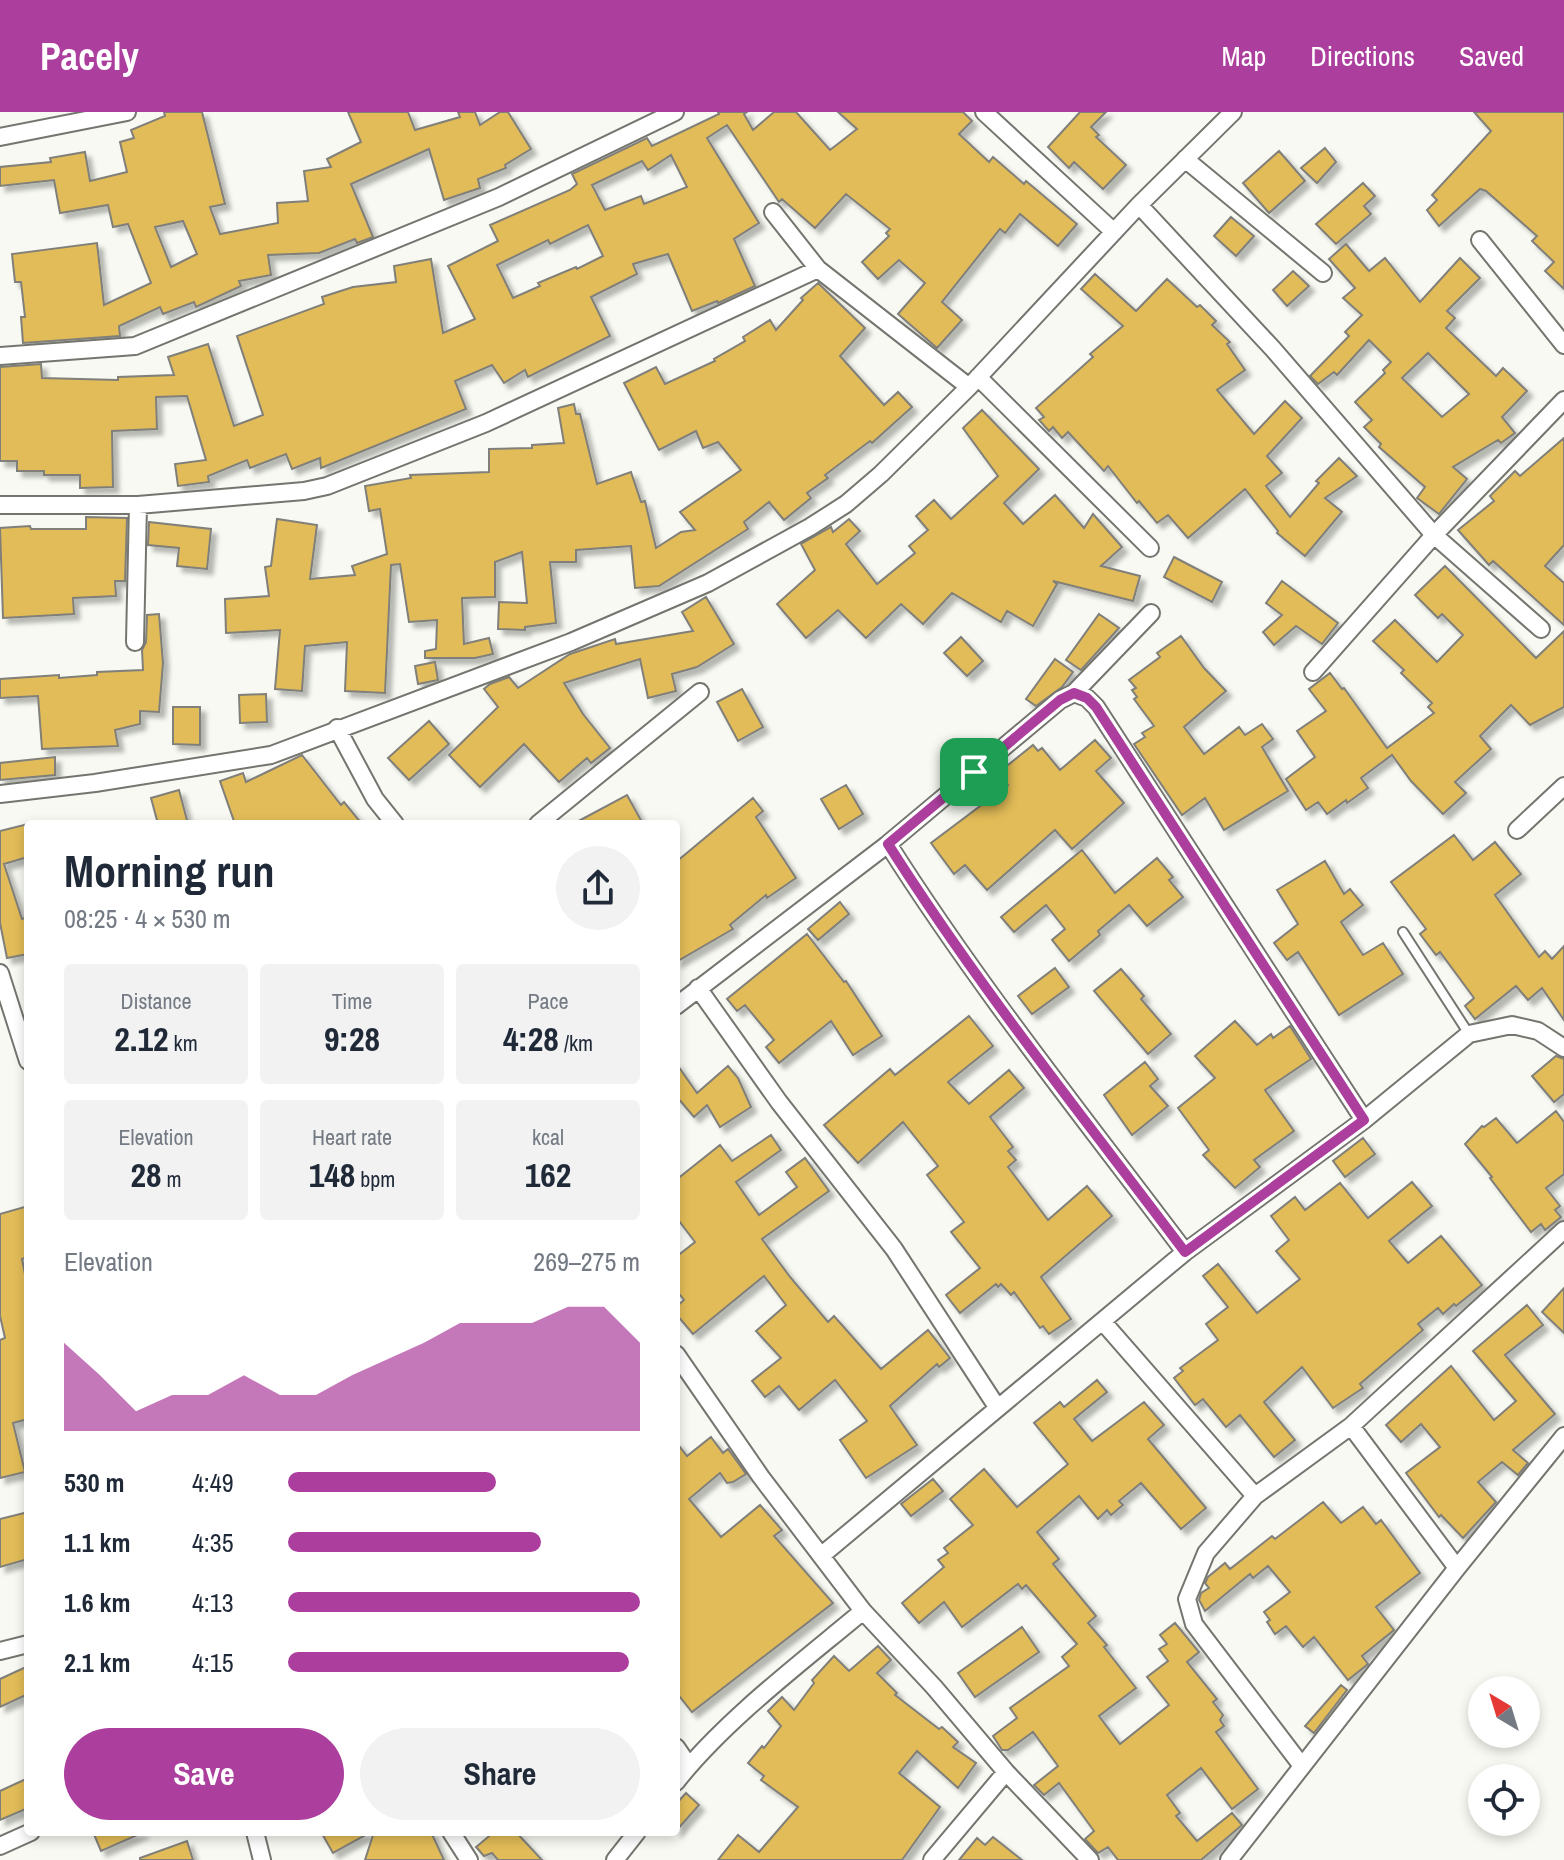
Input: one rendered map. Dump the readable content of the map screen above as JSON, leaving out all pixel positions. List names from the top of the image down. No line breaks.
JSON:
{"north":"top left","page":{"header":"Pacely","nav":["Map","Directions","Saved"],"heading":["Morning run","08:25 · 4 × 530 m"],"stats":[["Distance","2.12 km"],["Time","9:28"],["Pace","4:28 /km"],["Elevation","28 m"],["Heart rate","148 bpm"],["kcal","162"]],"chart":["Elevation","269–275 m"],"list":[{"name":"530 m","note":"4:49"},{"name":"1.1 km","note":"4:35"},{"name":"1.6 km","note":"4:13"},{"name":"2.1 km","note":"4:15"}],"buttons":["Save","Share"]}}
